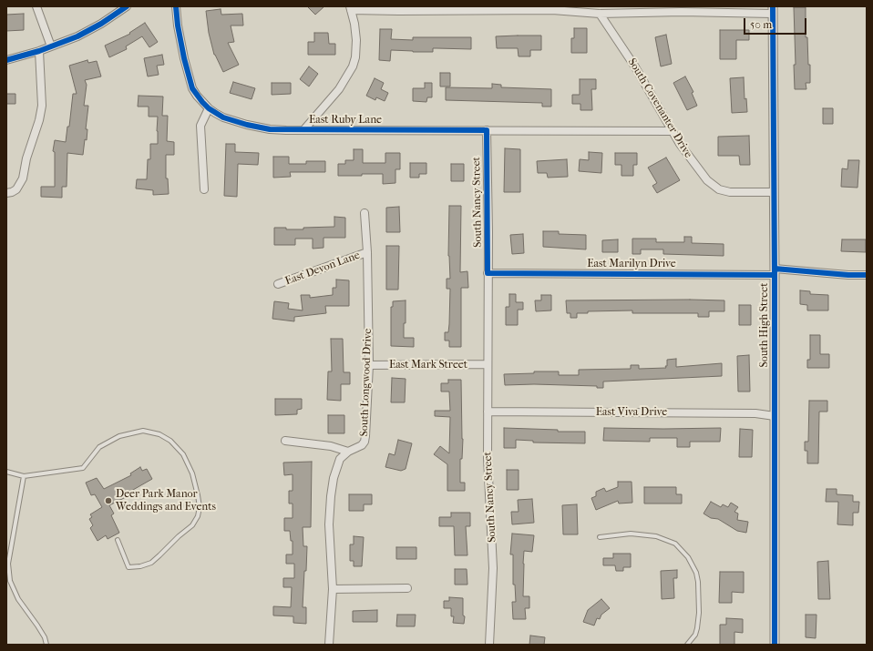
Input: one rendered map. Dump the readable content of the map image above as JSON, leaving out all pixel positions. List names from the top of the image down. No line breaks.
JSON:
{"streets":{"street":["South Covenanter Drive","East Ruby Lane","South Nancy Street","East Marilyn Drive","East Devon Lane","South High Street","East Mark Street","South Longwood Drive","East Viva Drive"]},"crossings":[["South Covenanter Drive","East Ruby Lane"],["South Covenanter Drive","South High Street"],["East Ruby Lane","South Nancy Street"],["South Nancy Street","East Marilyn Drive"],["South Nancy Street","East Mark Street"],["South Nancy Street","East Viva Drive"],["East Marilyn Drive","South High Street"],["East Devon Lane","South Longwood Drive"],["South High Street","East Viva Drive"],["East Mark Street","South Longwood Drive"]],"places":["Deer Park Manor Weddings and Events"],"scale_bar":"50 m"}
